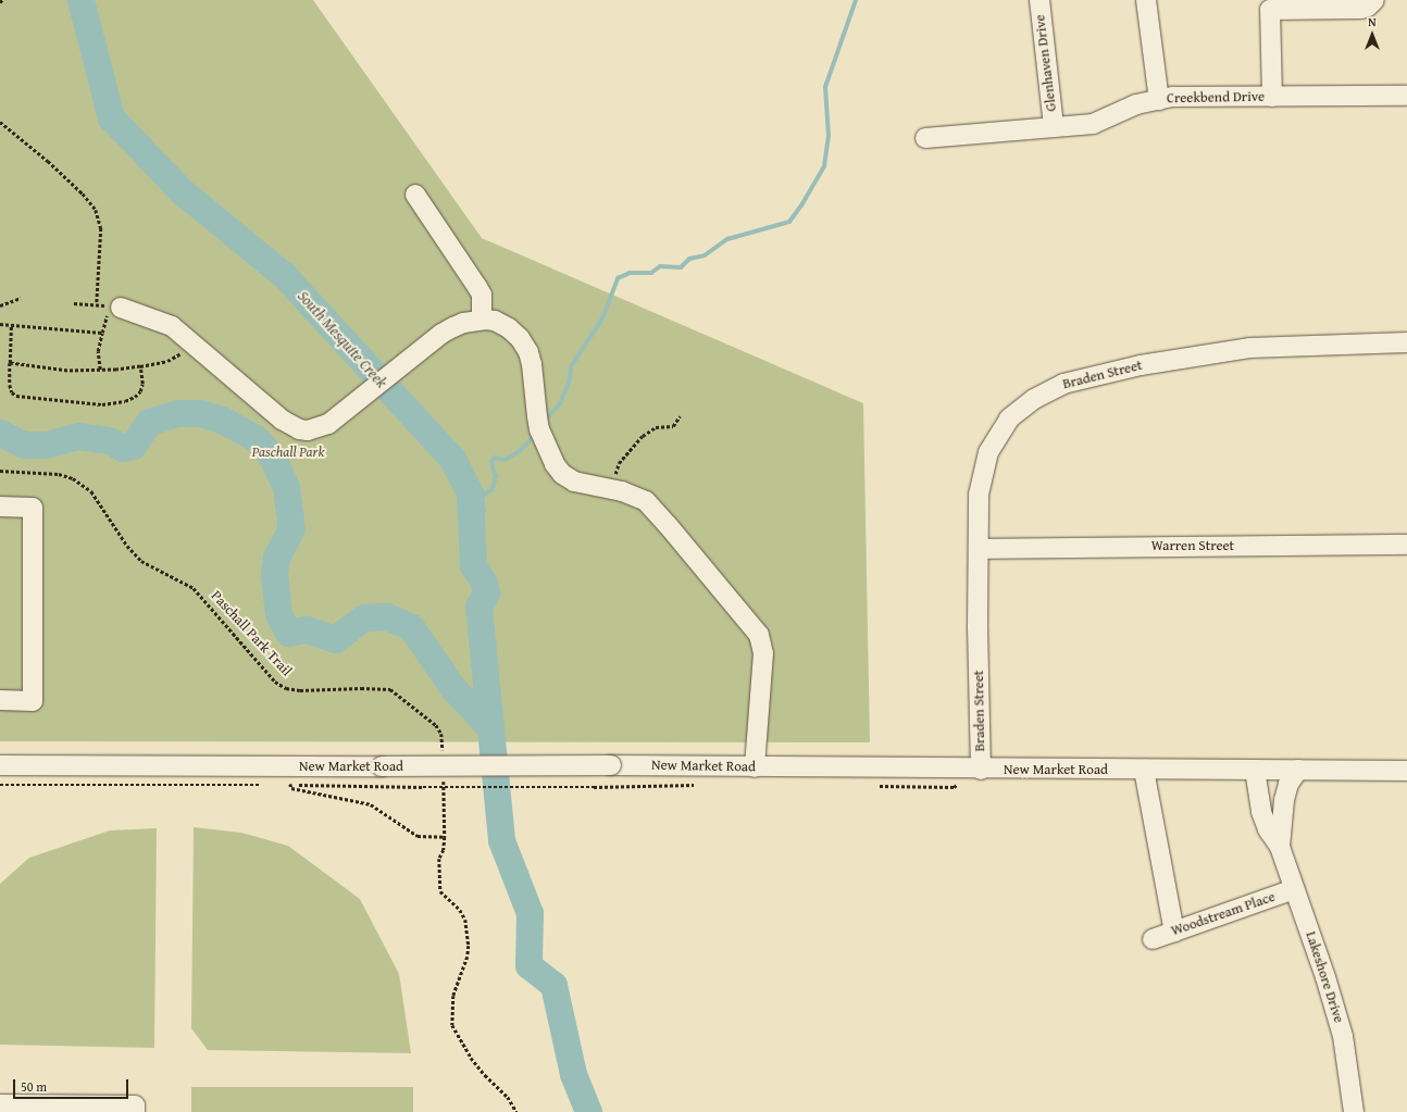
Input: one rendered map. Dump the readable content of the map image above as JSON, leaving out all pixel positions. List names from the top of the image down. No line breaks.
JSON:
{"streets":{"street":["Glenhaven Drive","Creekbend Drive","Braden Street","Warren Street","New Market Road","Woodstream Place","Lakeshore Drive"],"path":["Paschall Park Trail"]},"crossings":[["Glenhaven Drive","Creekbend Drive"],["Braden Street","Warren Street"],["Braden Street","New Market Road"],["New Market Road","Lakeshore Drive"],["Woodstream Place","Lakeshore Drive"]],"water":["South Mesquite Creek"],"parks":["Paschall Park"],"scale_bar":"50 m","north":"top"}
